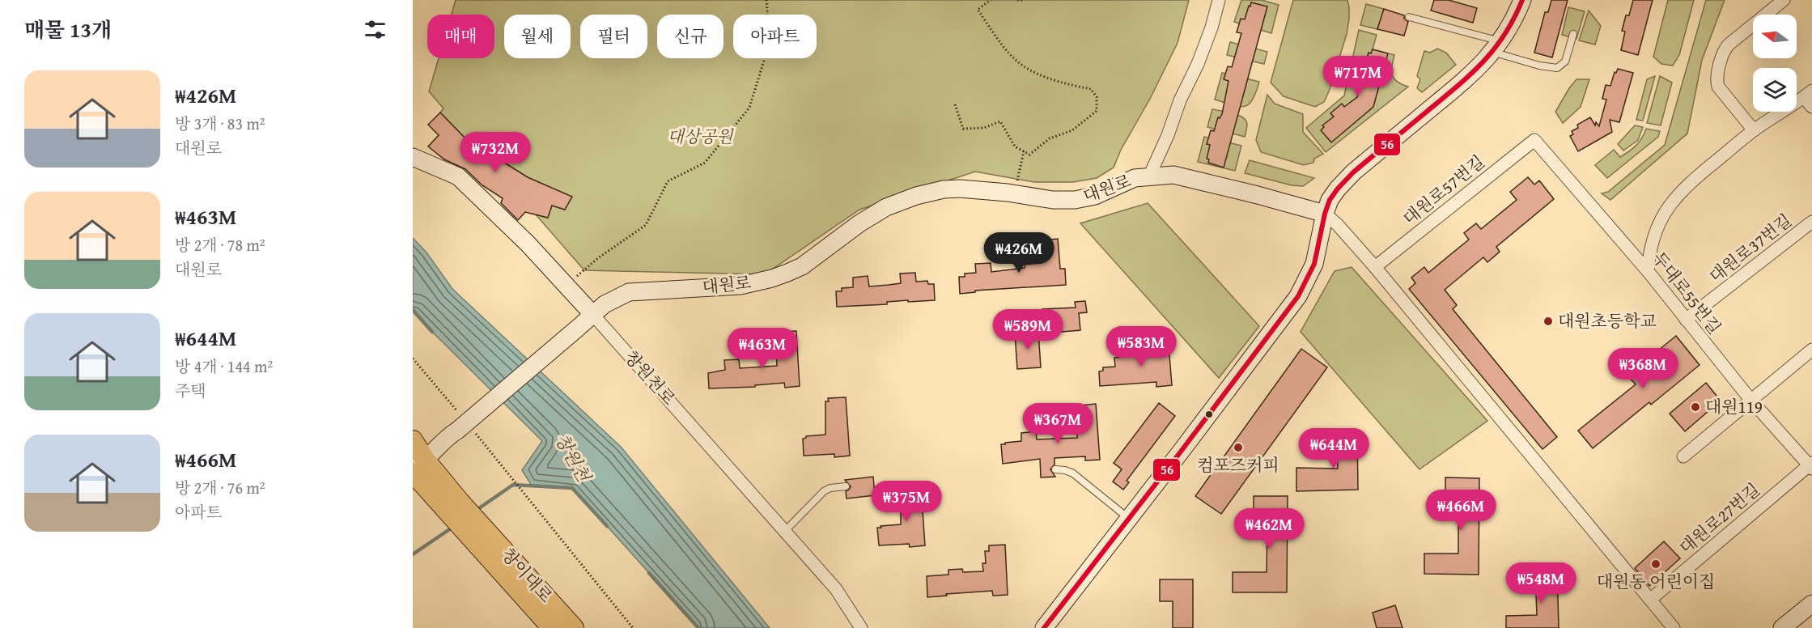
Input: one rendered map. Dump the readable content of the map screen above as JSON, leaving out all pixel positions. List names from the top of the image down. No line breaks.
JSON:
{"streets":{"main road":["창이대로"],"street":["대원로","대원로57번길","대원로37번길","두대로55번길","창원천로","대원로27번길"]},"crossings":[["대원로","창원천로"],["대원로57번길","두대로55번길"],["대원로37번길","두대로55번길"],["두대로55번길","대원로27번길"]],"water":["창원천"],"parks":["대상공원"],"places":["대원초등학교","대원119","컴포즈커피","대원동 어린이집"],"lines":["transit line 56"],"north":"left","page":{"heading":"매물 13개","chip":["매매","월세","필터","신규","아파트"],"price":["₩717M","₩732M","₩426M","₩589M","₩583M","₩463M","₩368M","₩367M","₩644M","₩375M","₩466M","₩462M","₩548M"],"list":[{"name":"₩426M","note":"방 3개 · 83 m² · 대원로"},{"name":"₩463M","note":"방 2개 · 78 m² · 대원로"},{"name":"₩644M","note":"방 4개 · 144 m² · 주택"},{"name":"₩466M","note":"방 2개 · 76 m² · 아파트"}]}}
